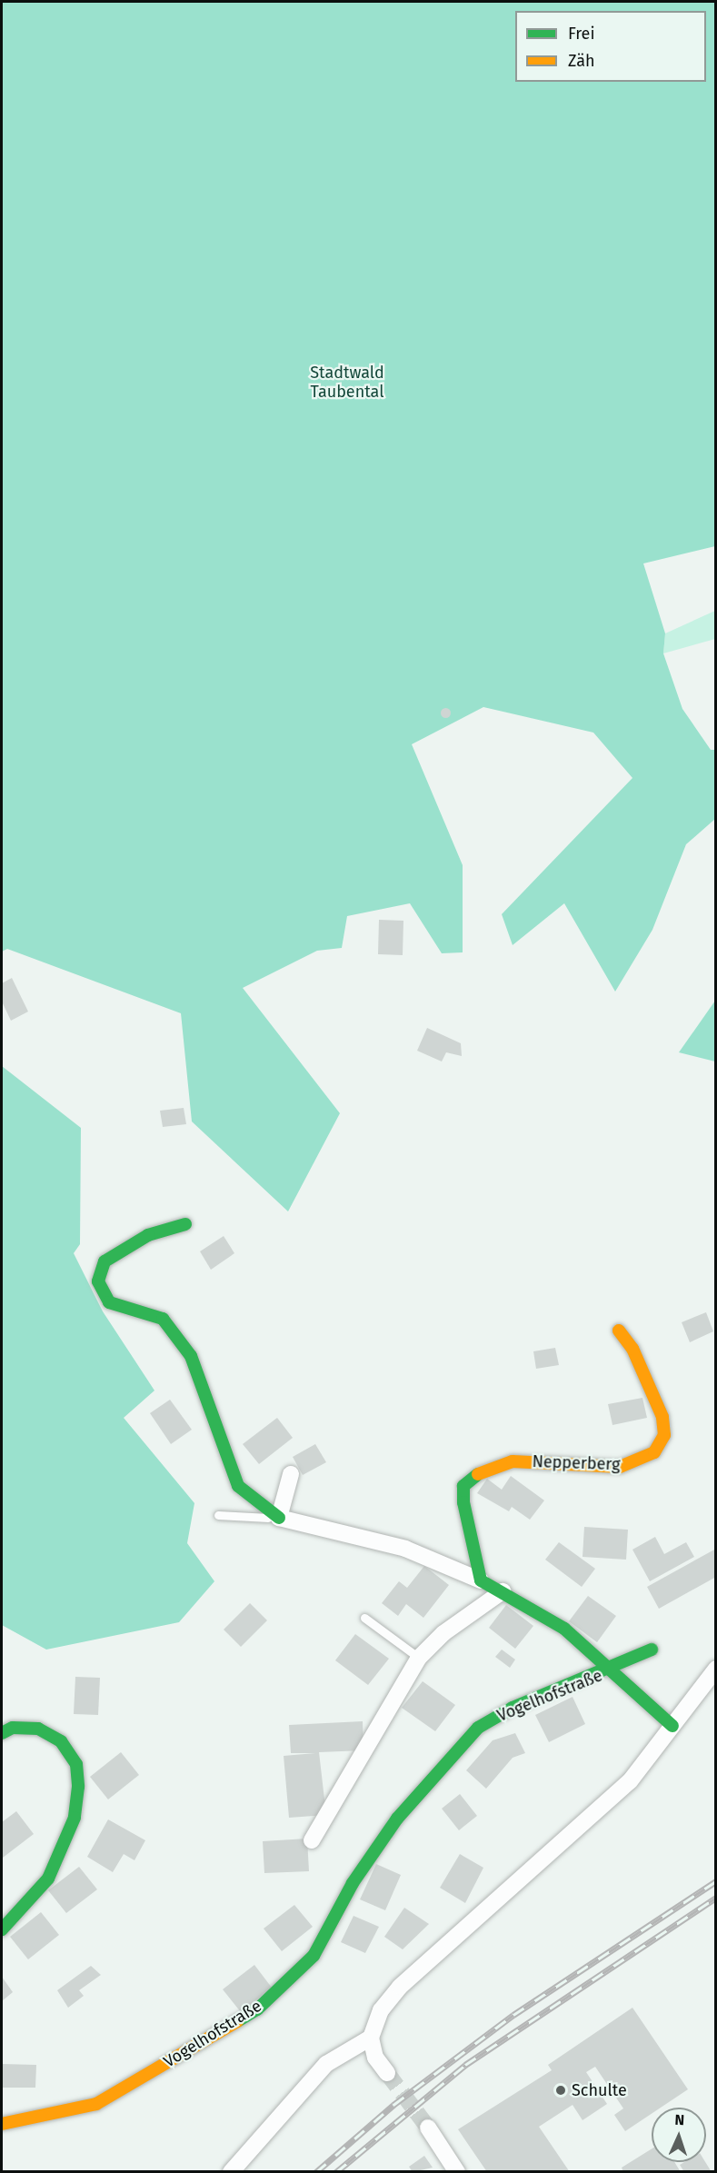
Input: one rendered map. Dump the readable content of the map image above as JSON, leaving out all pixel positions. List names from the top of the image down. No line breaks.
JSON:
{"streets":{"street":["Nepperberg","Vogelhofstraße"]},"parks":["Stadtwald Taubental"],"places":["Schulte"],"legend":["Frei","Zäh"],"north":"top"}
